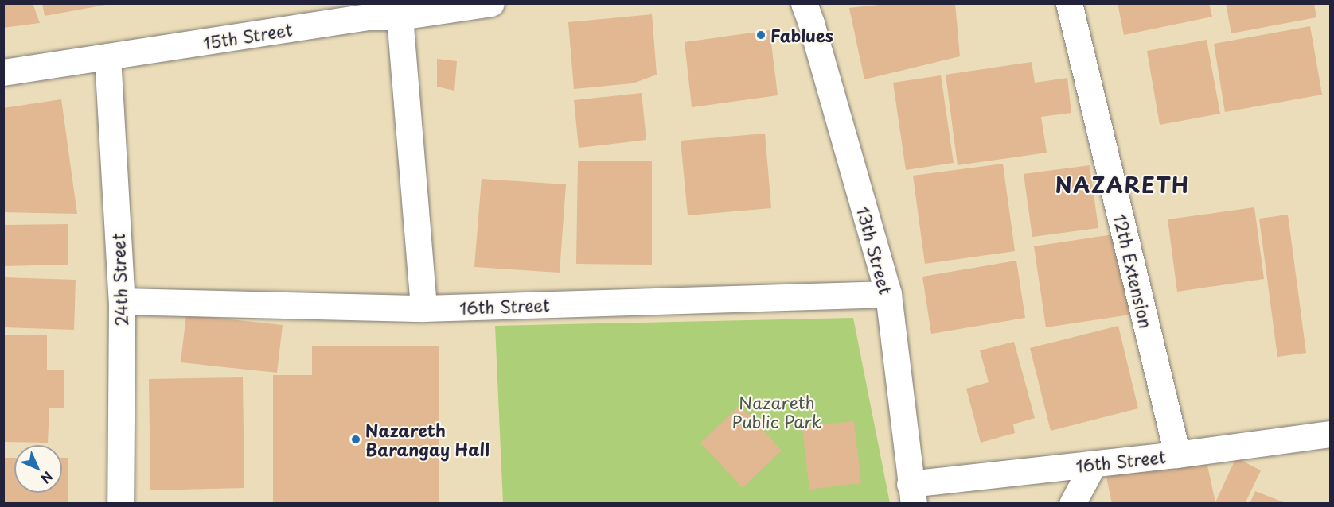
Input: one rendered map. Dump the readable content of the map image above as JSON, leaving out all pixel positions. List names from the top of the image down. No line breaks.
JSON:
{"streets":{"street":["15th Street","13th Street","12th Extension","24th Street","16th Street"]},"crossings":[["15th Street","24th Street"],["13th Street","16th Street"],["12th Extension","16th Street"],["24th Street","16th Street"]],"districts":["NAZARETH"],"parks":["Nazareth Public Park"],"places":["Fablues","Nazareth Barangay Hall"],"north":"bottom right"}
